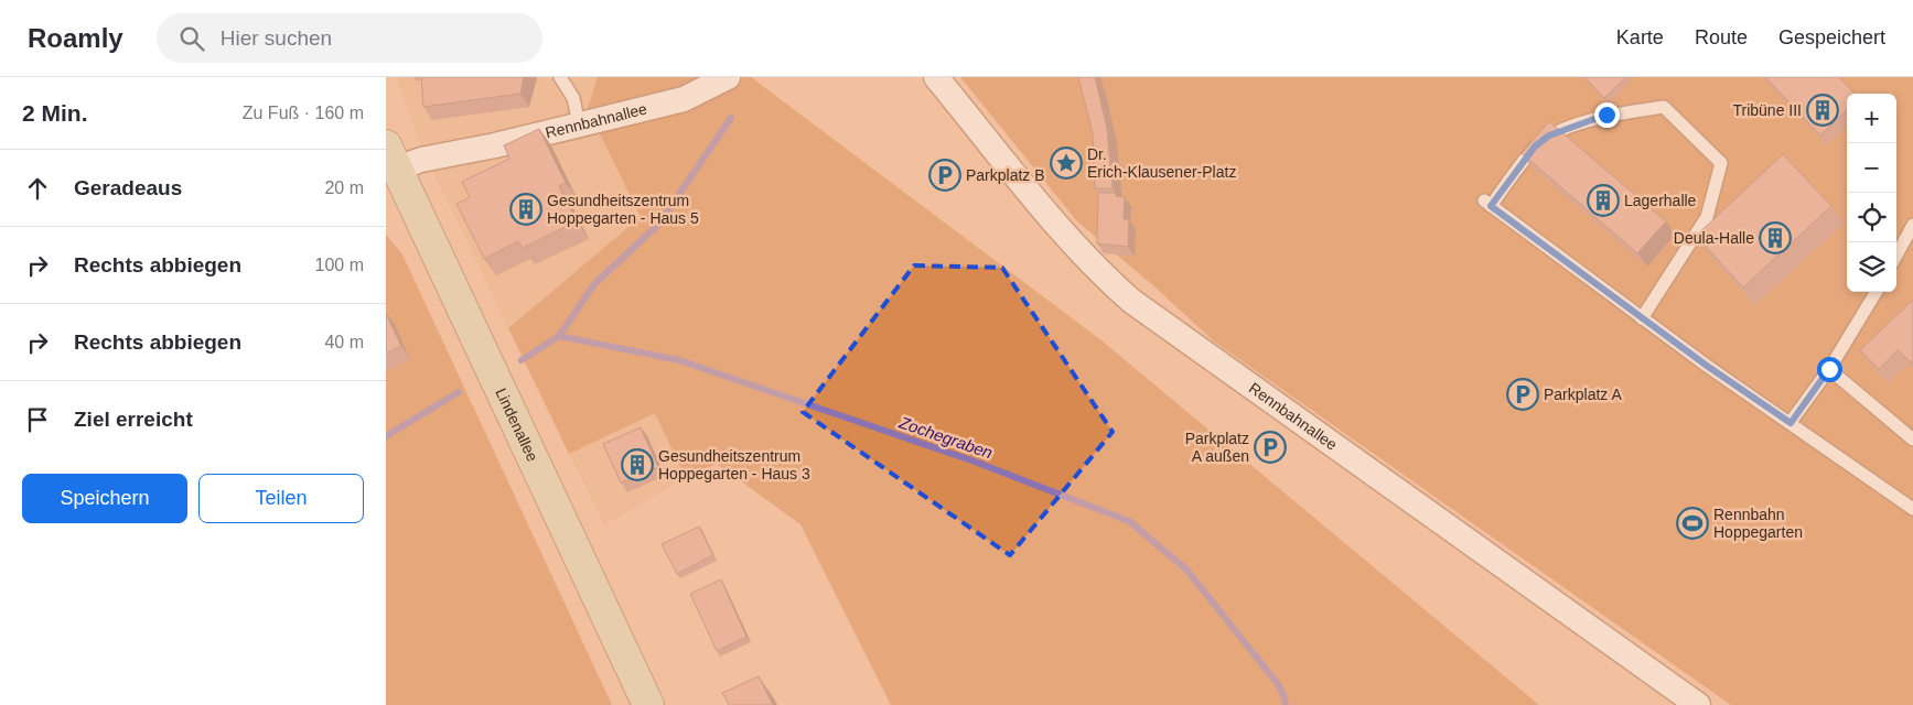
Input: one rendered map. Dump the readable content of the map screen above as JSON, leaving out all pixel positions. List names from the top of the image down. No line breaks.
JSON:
{"streets":{"street":["Rennbahnallee","Lindenallee"]},"crossings":[["Rennbahnallee","Lindenallee"]],"water":["Zochegraben"],"places":{"building":["Tribüne III","Lagerhalle","Gesundheitszentrum Hoppegarten - Haus 5","Deula-Halle","Gesundheitszentrum Hoppegarten - Haus 3"],"place":["Dr. Erich-Klausener-Platz"],"parking":["Parkplatz B","Parkplatz A","Parkplatz A außen"],"sports":["Rennbahn Hoppegarten"]},"page":{"header":"Roamly","search":"Hier suchen","nav":["Karte","Route","Gespeichert"],"heading":["2 Min.","Zu Fuß · 160 m"],"map_buttons":["+","−"],"list":[["Geradeaus","20 m"],["Rechts abbiegen","100 m"],["Rechts abbiegen","40 m"],"Ziel erreicht"],"buttons":["Speichern","Teilen"]}}
